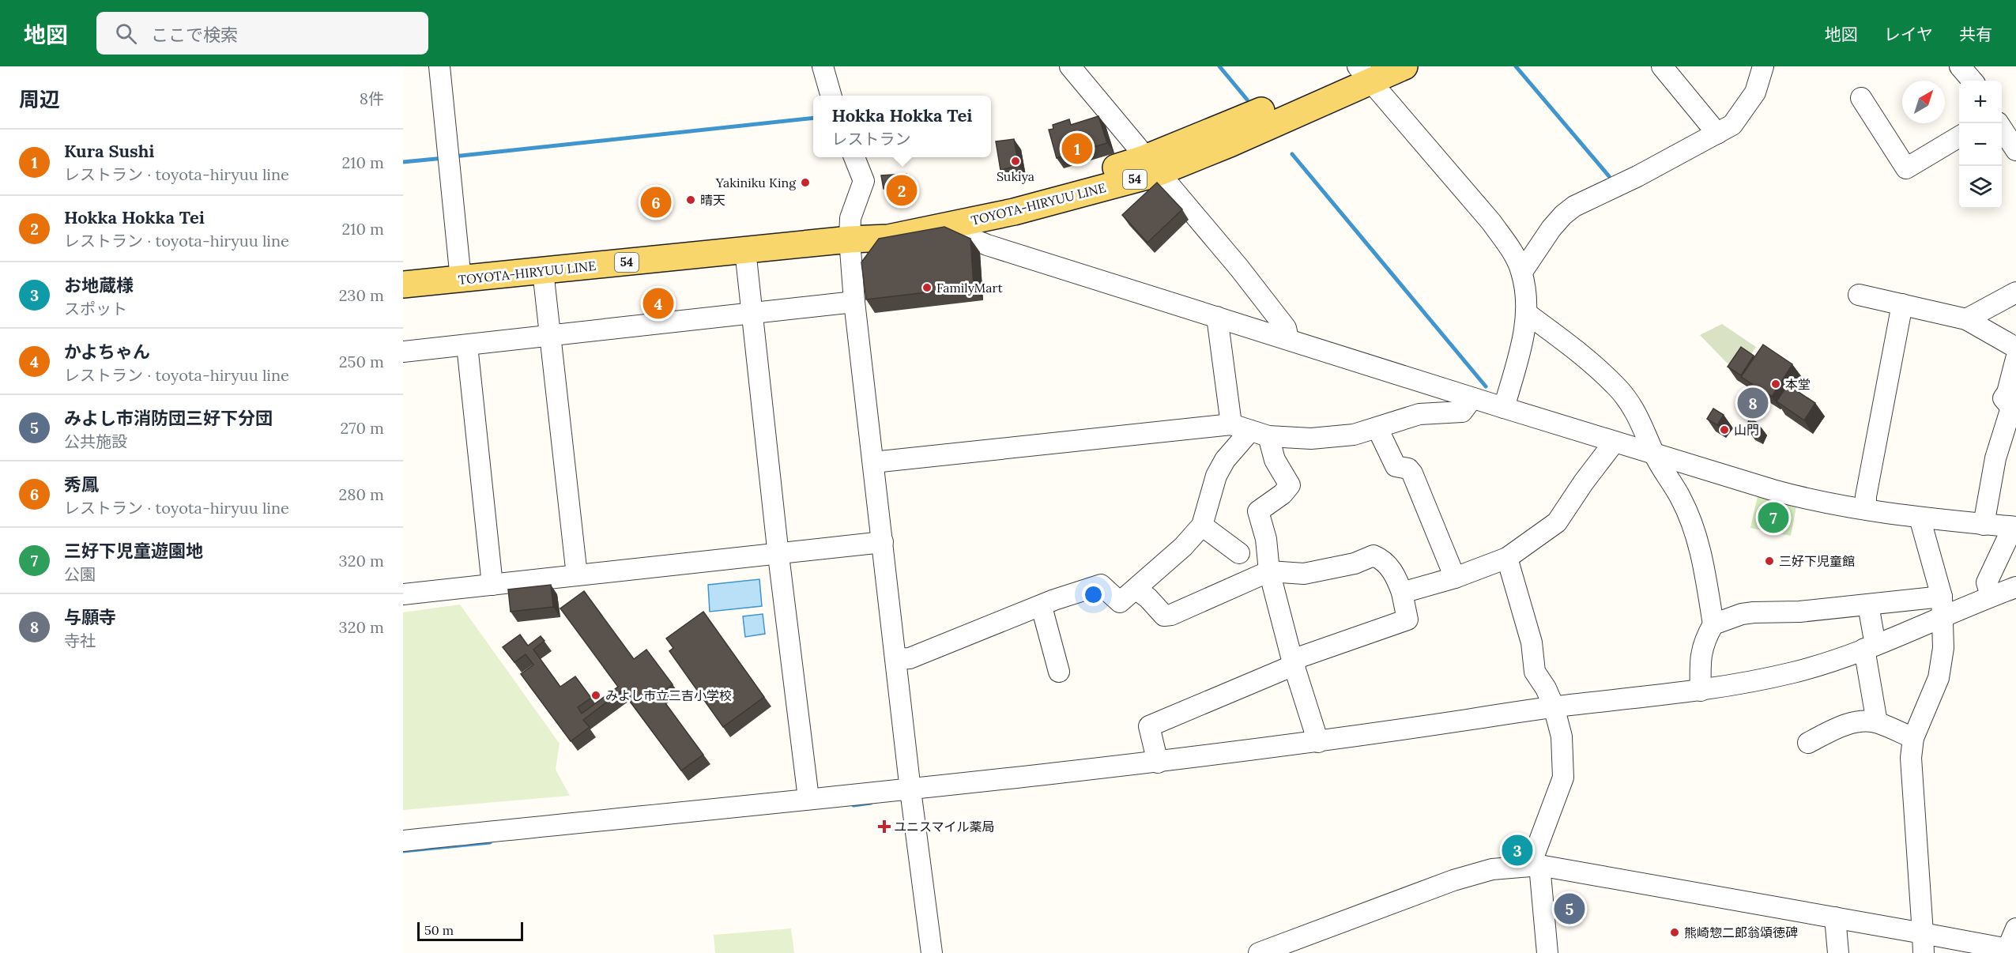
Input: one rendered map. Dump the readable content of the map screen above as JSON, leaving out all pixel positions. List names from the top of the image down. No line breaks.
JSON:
{"streets":{"main road":["54","TOYOTA-HIRYUU LINE"]},"places":{"other":["Sukiya","Yakiniku King","晴天","FamilyMart","本堂","山門","三好下児童館","みよし市立三吉小学校","熊崎惣二郎翁頌徳碑"],"health":["ユニスマイル薬局"]},"scale_bar":"50 m","north":"top right","page":{"header":"地図","search":"ここで検索","nav":["地図","レイヤ","共有"],"heading":["周辺","8件"],"map_buttons":["+","−"],"popup":["Hokka Hokka Tei","レストラン"],"list":[{"mark":"1","name":"Kura Sushi","note":"レストラン · toyota-hiryuu line","value":"210 m"},{"mark":"2","name":"Hokka Hokka Tei","note":"レストラン · toyota-hiryuu line","value":"210 m"},{"mark":"3","name":"お地蔵様","note":"スポット","value":"230 m"},{"mark":"4","name":"かよちゃん","note":"レストラン · toyota-hiryuu line","value":"250 m"},{"mark":"5","name":"みよし市消防団三好下分団","note":"公共施設","value":"270 m"},{"mark":"6","name":"秀鳳","note":"レストラン · toyota-hiryuu line","value":"280 m"},{"mark":"7","name":"三好下児童遊園地","note":"公園","value":"320 m"},{"mark":"8","name":"与願寺","note":"寺社","value":"320 m"}],"pins":["1","2","6","4","8","7","3","5"],"scale":"50 m"}}
